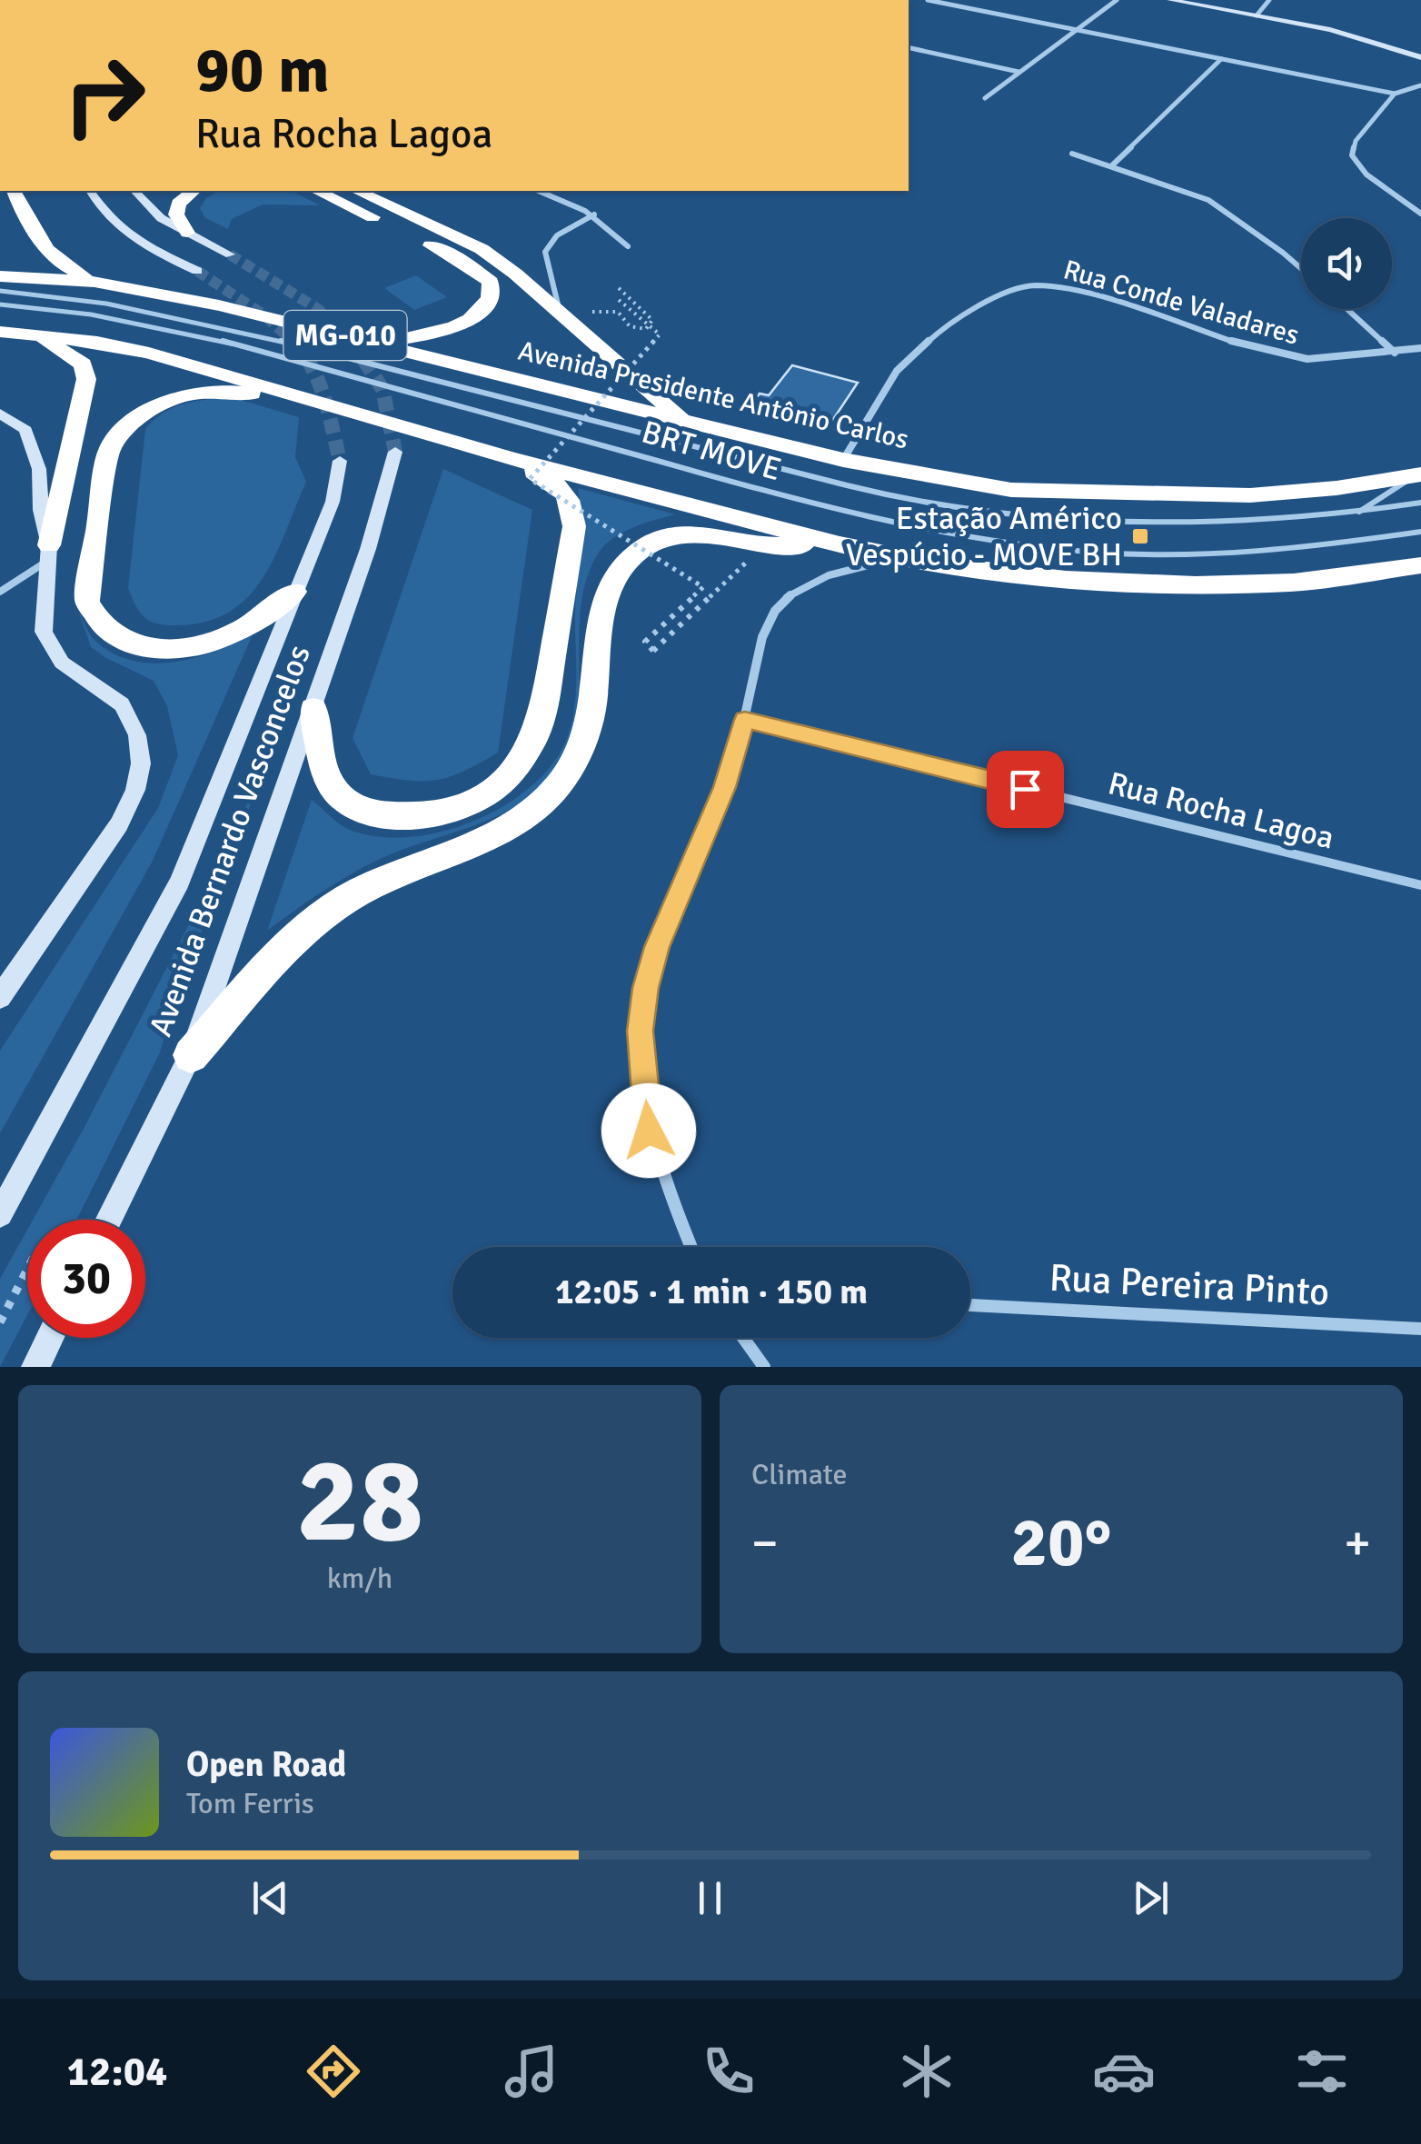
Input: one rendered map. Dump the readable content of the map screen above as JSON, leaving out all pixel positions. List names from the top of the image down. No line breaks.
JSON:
{"streets":{"highway":["MG-010","Avenida Presidente Antônio Carlos"],"main road":["Avenida Bernardo Vasconcelos"],"street":["Rua Conde Valadares","Rua Rocha Lagoa","Rua Pereira Pinto"],"lane":["BRT MOVE"]},"crossings":[["Rua Conde Valadares","Avenida Presidente Antônio Carlos"]],"places":{"transit":["Estação Américo Vespúcio - MOVE BH"]},"page":{"turn":["90 m","Rua Rocha Lagoa"],"limit":"30","trip":"12:05 · 1 min · 150 m","tile":[["28","km/h"],"Climate"],"heat":["−","20°","+"],"song":["Open Road","Tom Ferris"],"tabs":"12:04"}}
